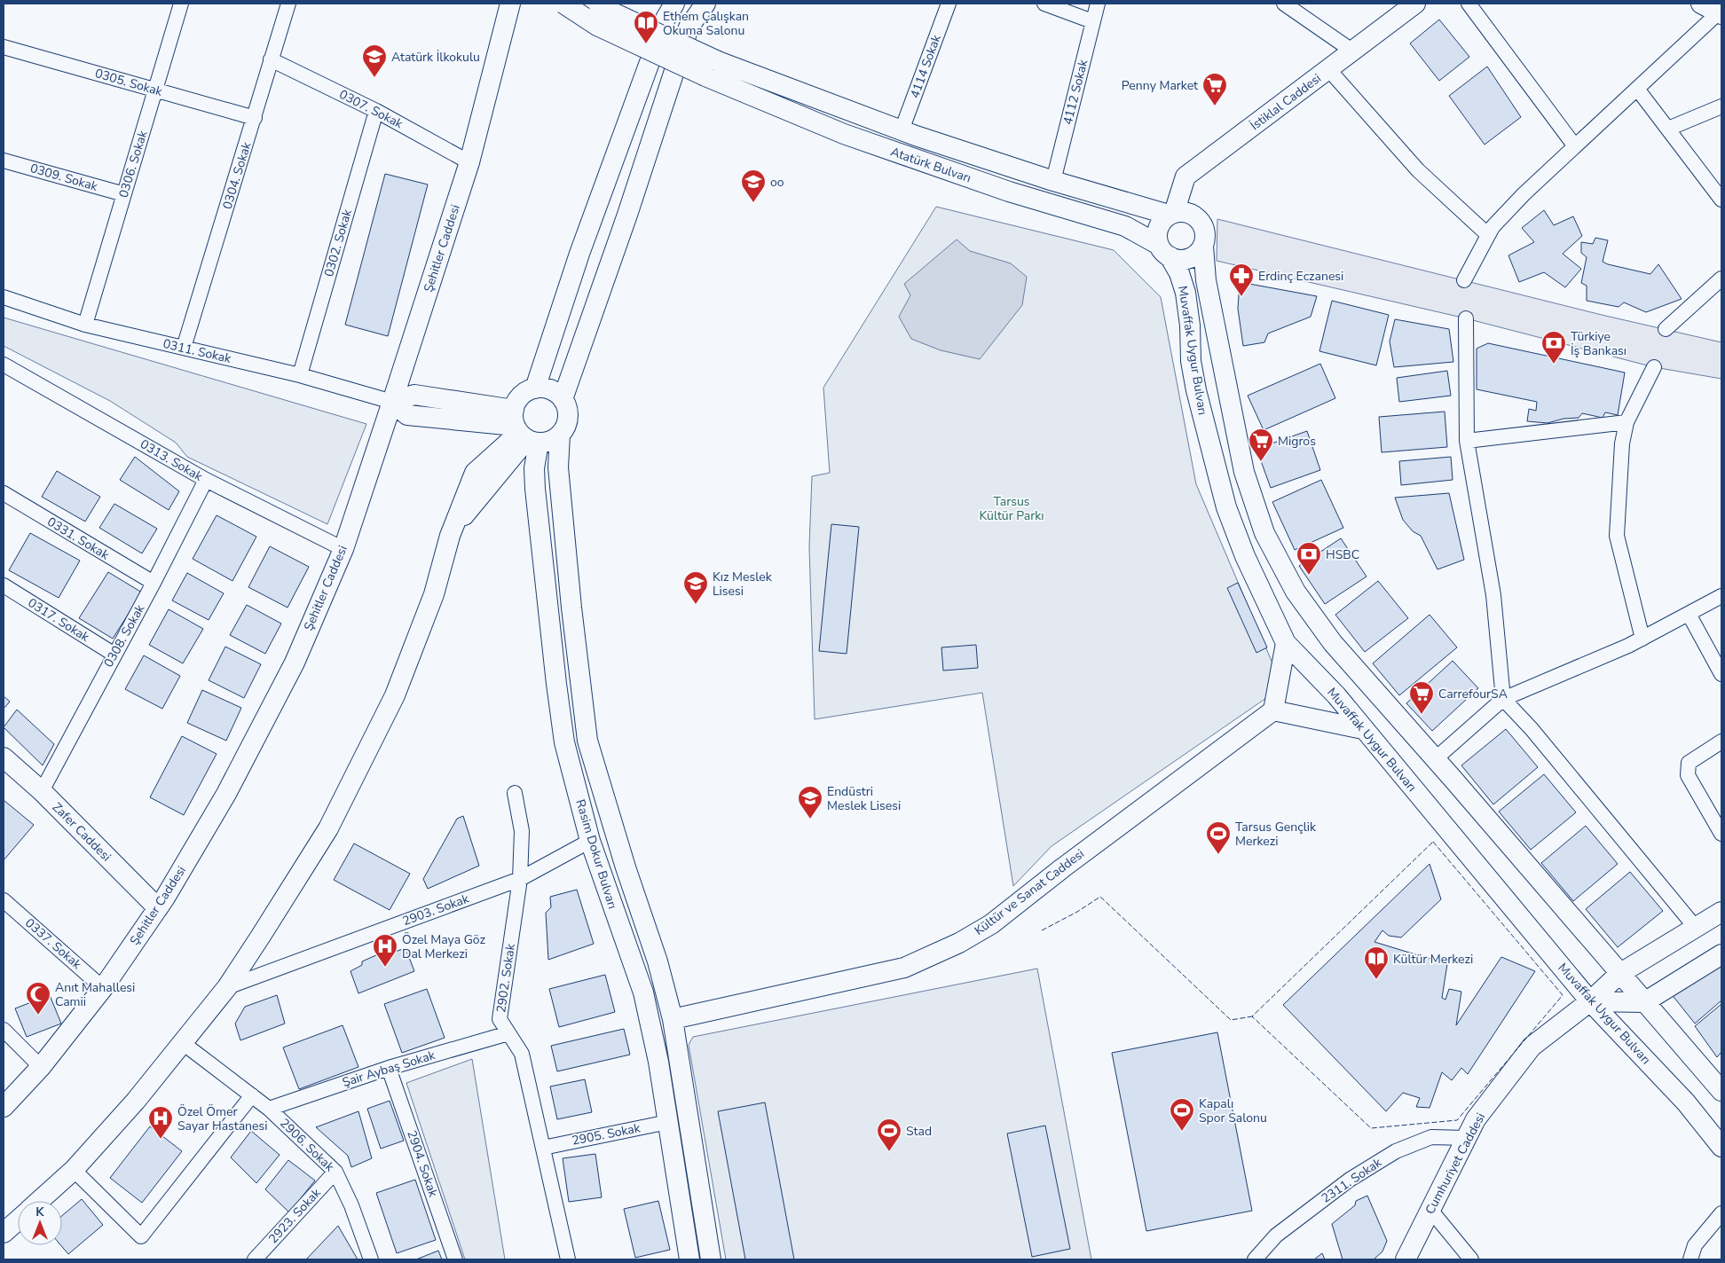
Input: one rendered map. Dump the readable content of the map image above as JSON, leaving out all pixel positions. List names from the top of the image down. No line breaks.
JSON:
{"streets":{"main road":["İstiklal Caddesi","Atatürk Bulvarı","Şehitler Caddesi","Muvaffak Uygur Bulvarı","Zafer Caddesi","Rasim Dokur Bulvarı","Kültür ve Sanat Caddesi","Cumhuriyet Caddesi"],"street":["4114 Sokak","0305. Sokak","4112 Sokak","0307. Sokak","0306. Sokak","0304. Sokak","0309. Sokak","0302. Sokak","0311. Sokak","0313. Sokak","0331. Sokak","0317. Sokak","0308. Sokak","2903. Sokak","0337. Sokak","2902. Sokak","Şair Aybaş Sokak","2905. Sokak","2906. Sokak","2904. Sokak","2311. Sokak","2923. Sokak"]},"crossings":[["4114 Sokak","Atatürk Bulvarı"],["0305. Sokak","0306. Sokak"],["0305. Sokak","0304. Sokak"],["4112 Sokak","Atatürk Bulvarı"],["İstiklal Caddesi","Atatürk Bulvarı"],["İstiklal Caddesi","Muvaffak Uygur Bulvarı"],["0307. Sokak","0304. Sokak"],["0307. Sokak","0302. Sokak"],["0307. Sokak","Şehitler Caddesi"],["0306. Sokak","0309. Sokak"],["0306. Sokak","0311. Sokak"],["Atatürk Bulvarı","Muvaffak Uygur Bulvarı"],["0304. Sokak","0311. Sokak"],["0302. Sokak","0311. Sokak"],["Şehitler Caddesi","0311. Sokak"],["Şehitler Caddesi","0313. Sokak"],["Şehitler Caddesi","Zafer Caddesi"],["Şehitler Caddesi","0337. Sokak"],["Muvaffak Uygur Bulvarı","Cumhuriyet Caddesi"],["0313. Sokak","0308. Sokak"],["0331. Sokak","0308. Sokak"],["0317. Sokak","0308. Sokak"],["0308. Sokak","Zafer Caddesi"],["Rasim Dokur Bulvarı","2903. Sokak"],["Rasim Dokur Bulvarı","2905. Sokak"],["2903. Sokak","2902. Sokak"],["2902. Sokak","Şair Aybaş Sokak"],["2902. Sokak","2905. Sokak"],["Şair Aybaş Sokak","2906. Sokak"],["Şair Aybaş Sokak","2904. Sokak"],["2906. Sokak","2923. Sokak"],["Cumhuriyet Caddesi","2311. Sokak"]],"parks":["Tarsus Kültür Parkı"],"places":{"library":["Ethem Çalışkan Okuma Salonu","Kültür Merkezi"],"school or university":["Atatürk İlkokulu","oo","Kız Meslek Lisesi","Endüstri Meslek Lisesi"],"supermarket":["Penny Market","Migros","CarrefourSA"],"pharmacy":["Erdinç Eczanesi"],"bank":["Türkiye İş Bankası","HSBC"],"sports":["Tarsus Gençlik Merkezi","Kapalı Spor Salonu","Stad"],"hospital":["Özel Maya Göz Dal Merkezi","Özel Ömer Sayar Hastanesi"],"mosque":["Anıt Mahallesi Camii"]},"north":"top"}
